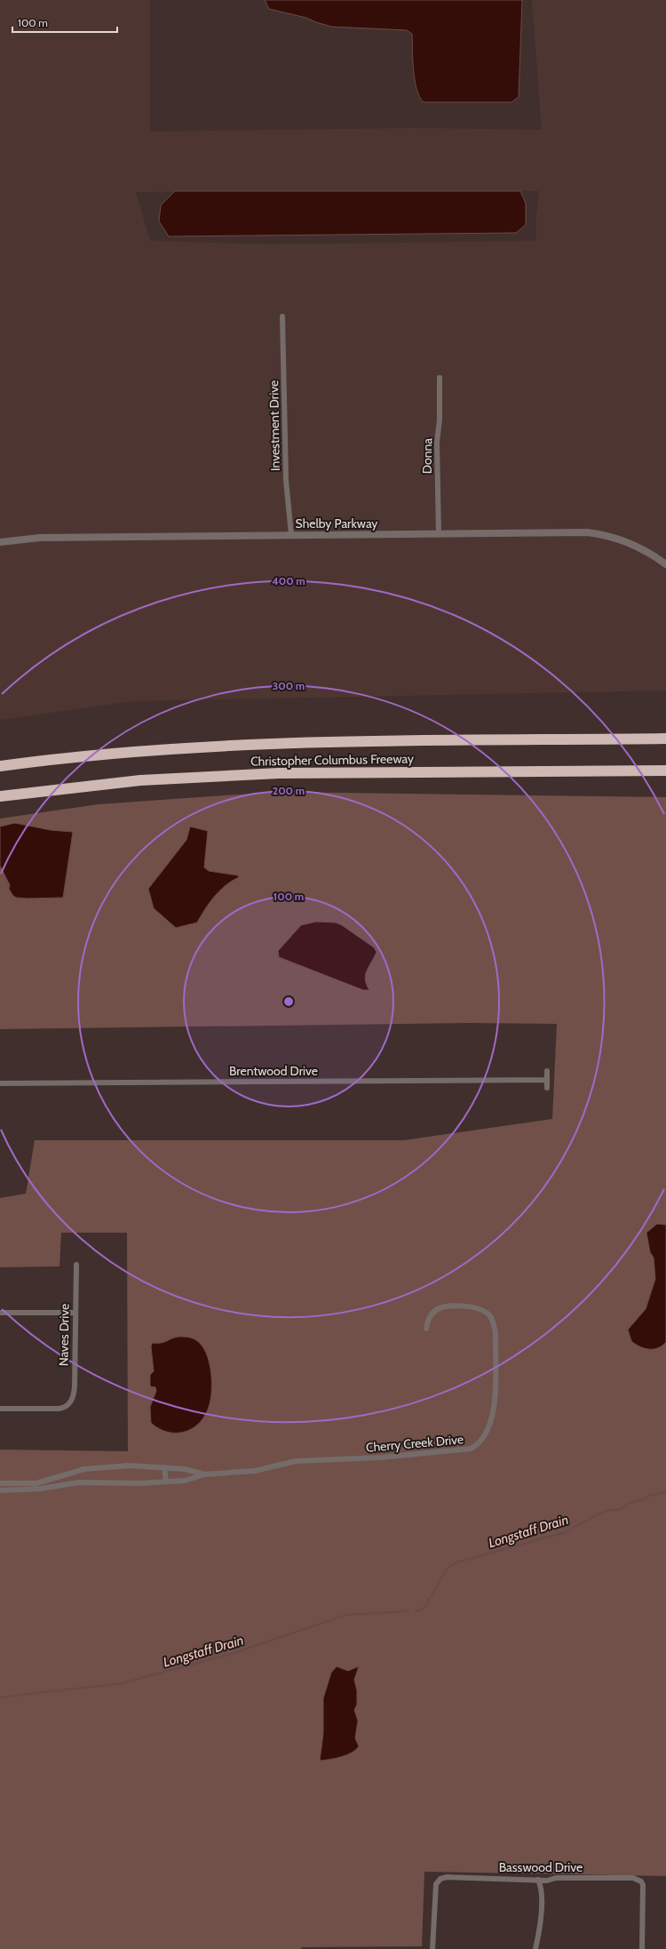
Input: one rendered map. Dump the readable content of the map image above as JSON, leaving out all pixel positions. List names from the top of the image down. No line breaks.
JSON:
{"streets":{"highway":["Christopher Columbus Freeway"],"street":["Investment Drive","Donna","Shelby Parkway","Brentwood Drive","Naves Drive","Cherry Creek Drive","Basswood Drive"]},"crossings":[["Investment Drive","Shelby Parkway"],["Donna","Shelby Parkway"]],"water":["Longstaff Drain"],"scale_bar":"100 m","rings":["400 m","300 m","200 m","100 m"]}
